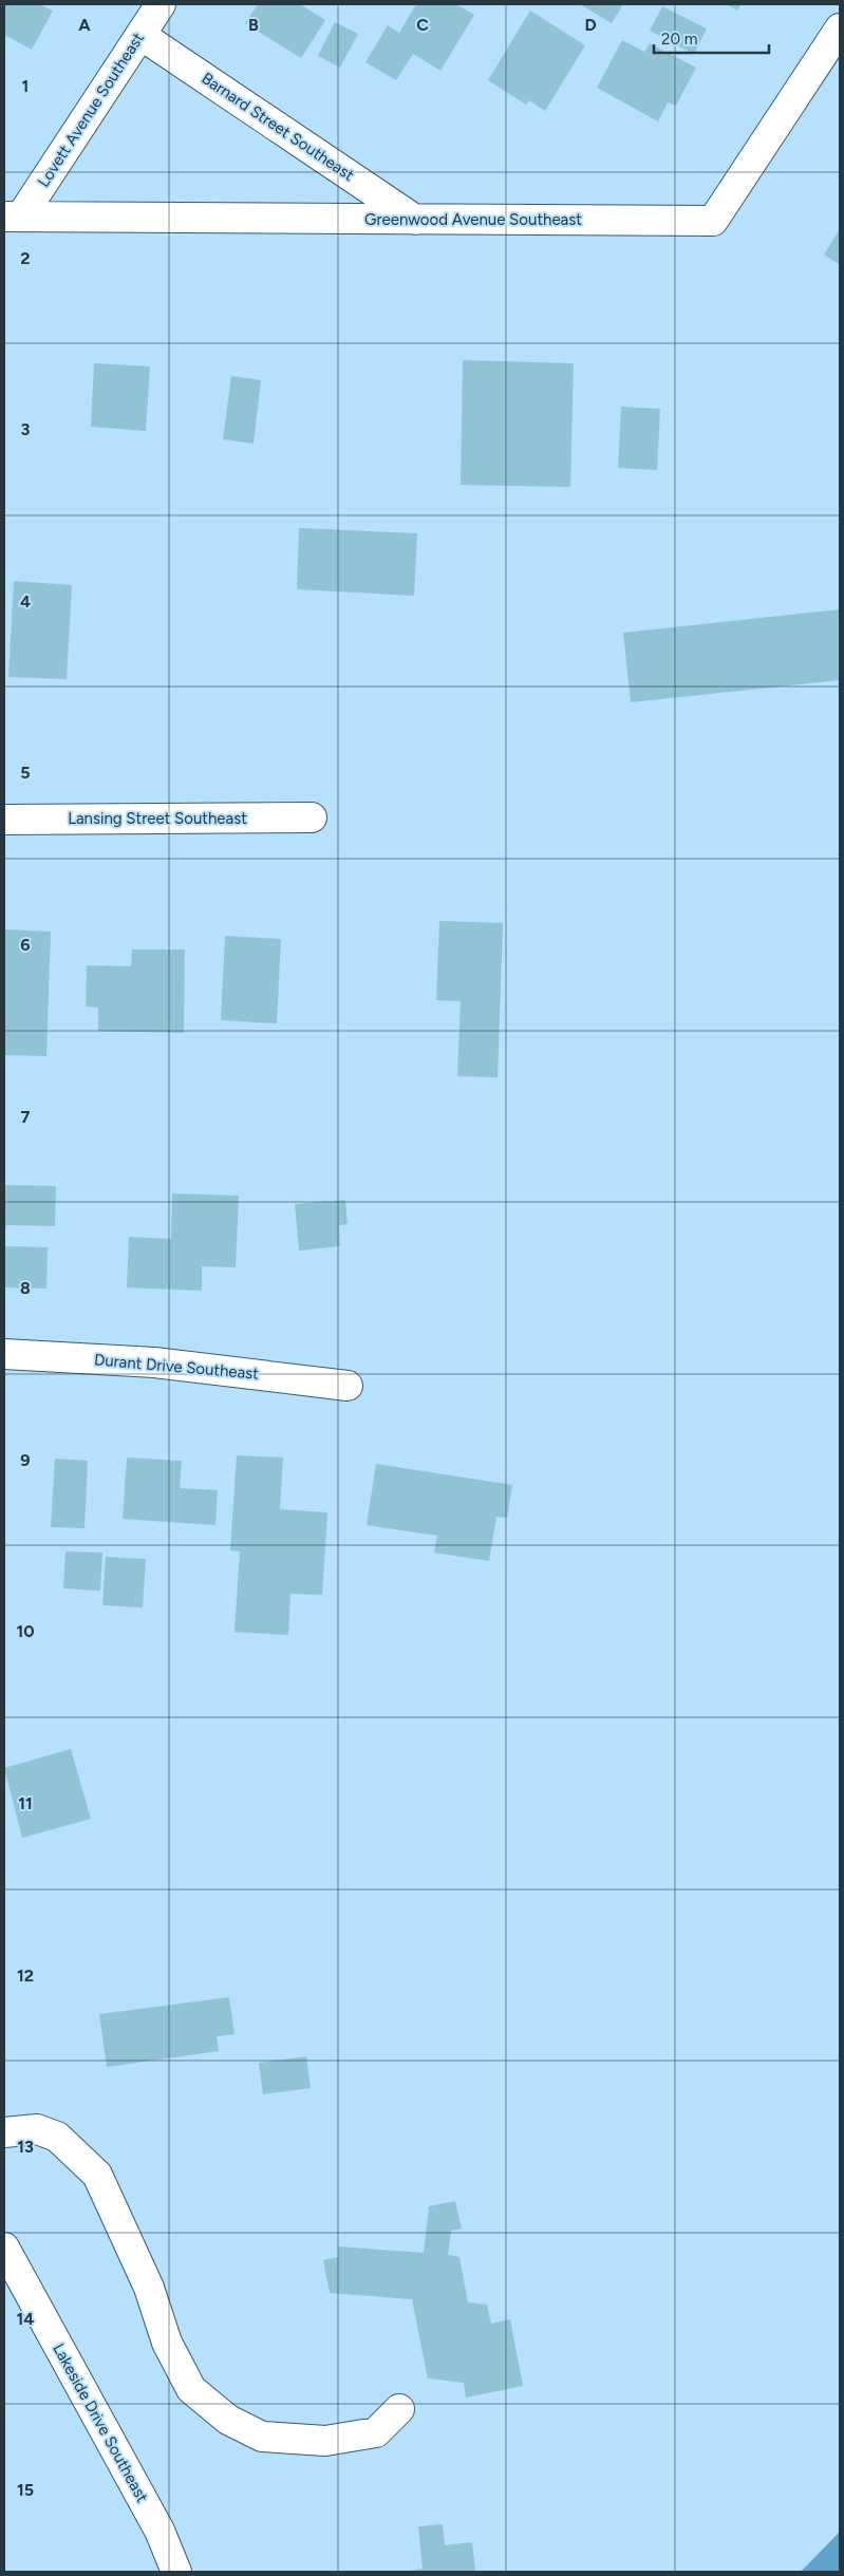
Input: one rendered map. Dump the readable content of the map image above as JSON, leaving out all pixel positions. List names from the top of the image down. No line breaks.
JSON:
{"streets":{"street":["Lovett Avenue Southeast","Barnard Street Southeast","Greenwood Avenue Southeast","Lansing Street Southeast","Durant Drive Southeast","Lakeside Drive Southeast"]},"crossings":[["Lovett Avenue Southeast","Barnard Street Southeast"],["Lovett Avenue Southeast","Greenwood Avenue Southeast"],["Barnard Street Southeast","Greenwood Avenue Southeast"]],"scale_bar":"20 m","grid":{"columns":["A","B","C","D"],"rows":["1","2","3","4","5","6","7","8","9","10","11","12","13","14","15"]}}
